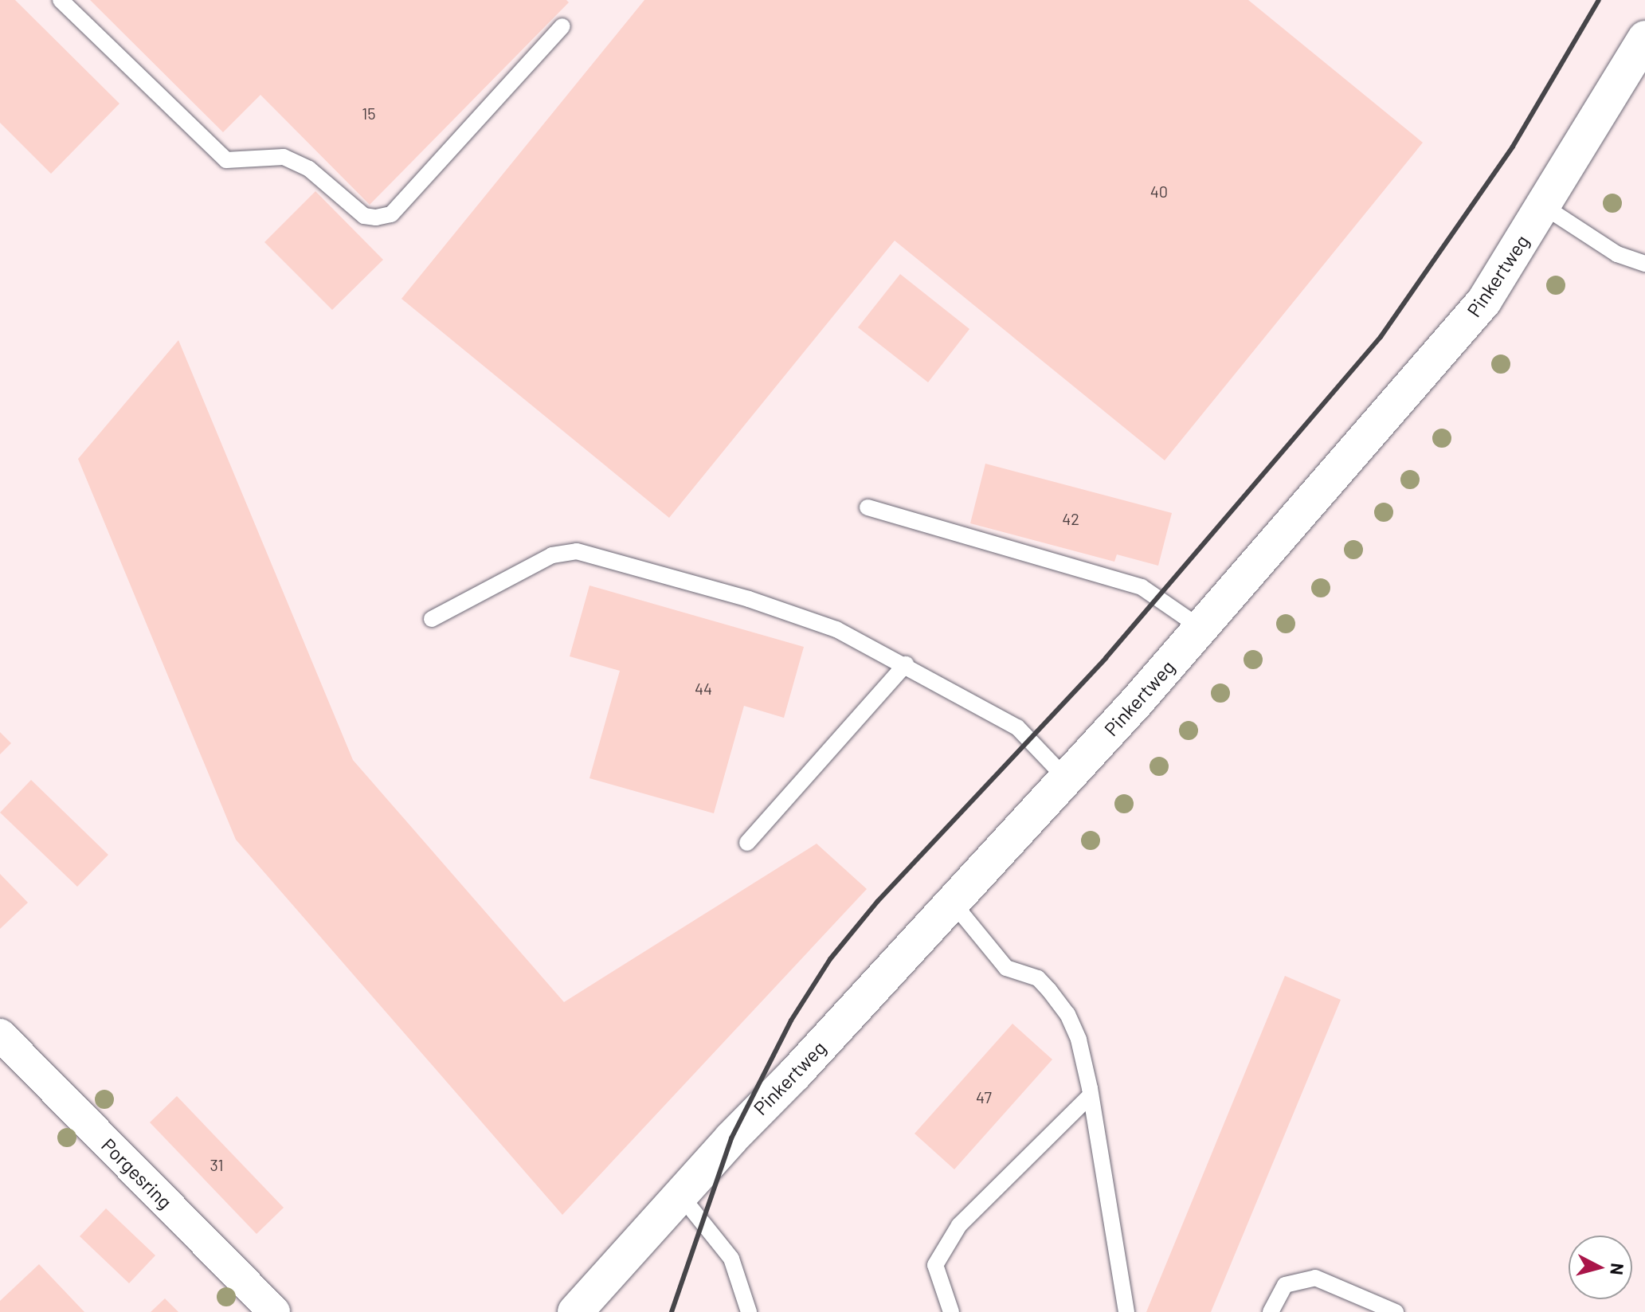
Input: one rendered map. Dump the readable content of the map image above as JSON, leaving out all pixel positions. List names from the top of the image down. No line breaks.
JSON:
{"streets":{"street":["Pinkertweg","Porgesring"]},"house_numbers":["15","40","42","44","47","31"],"north":"right"}
